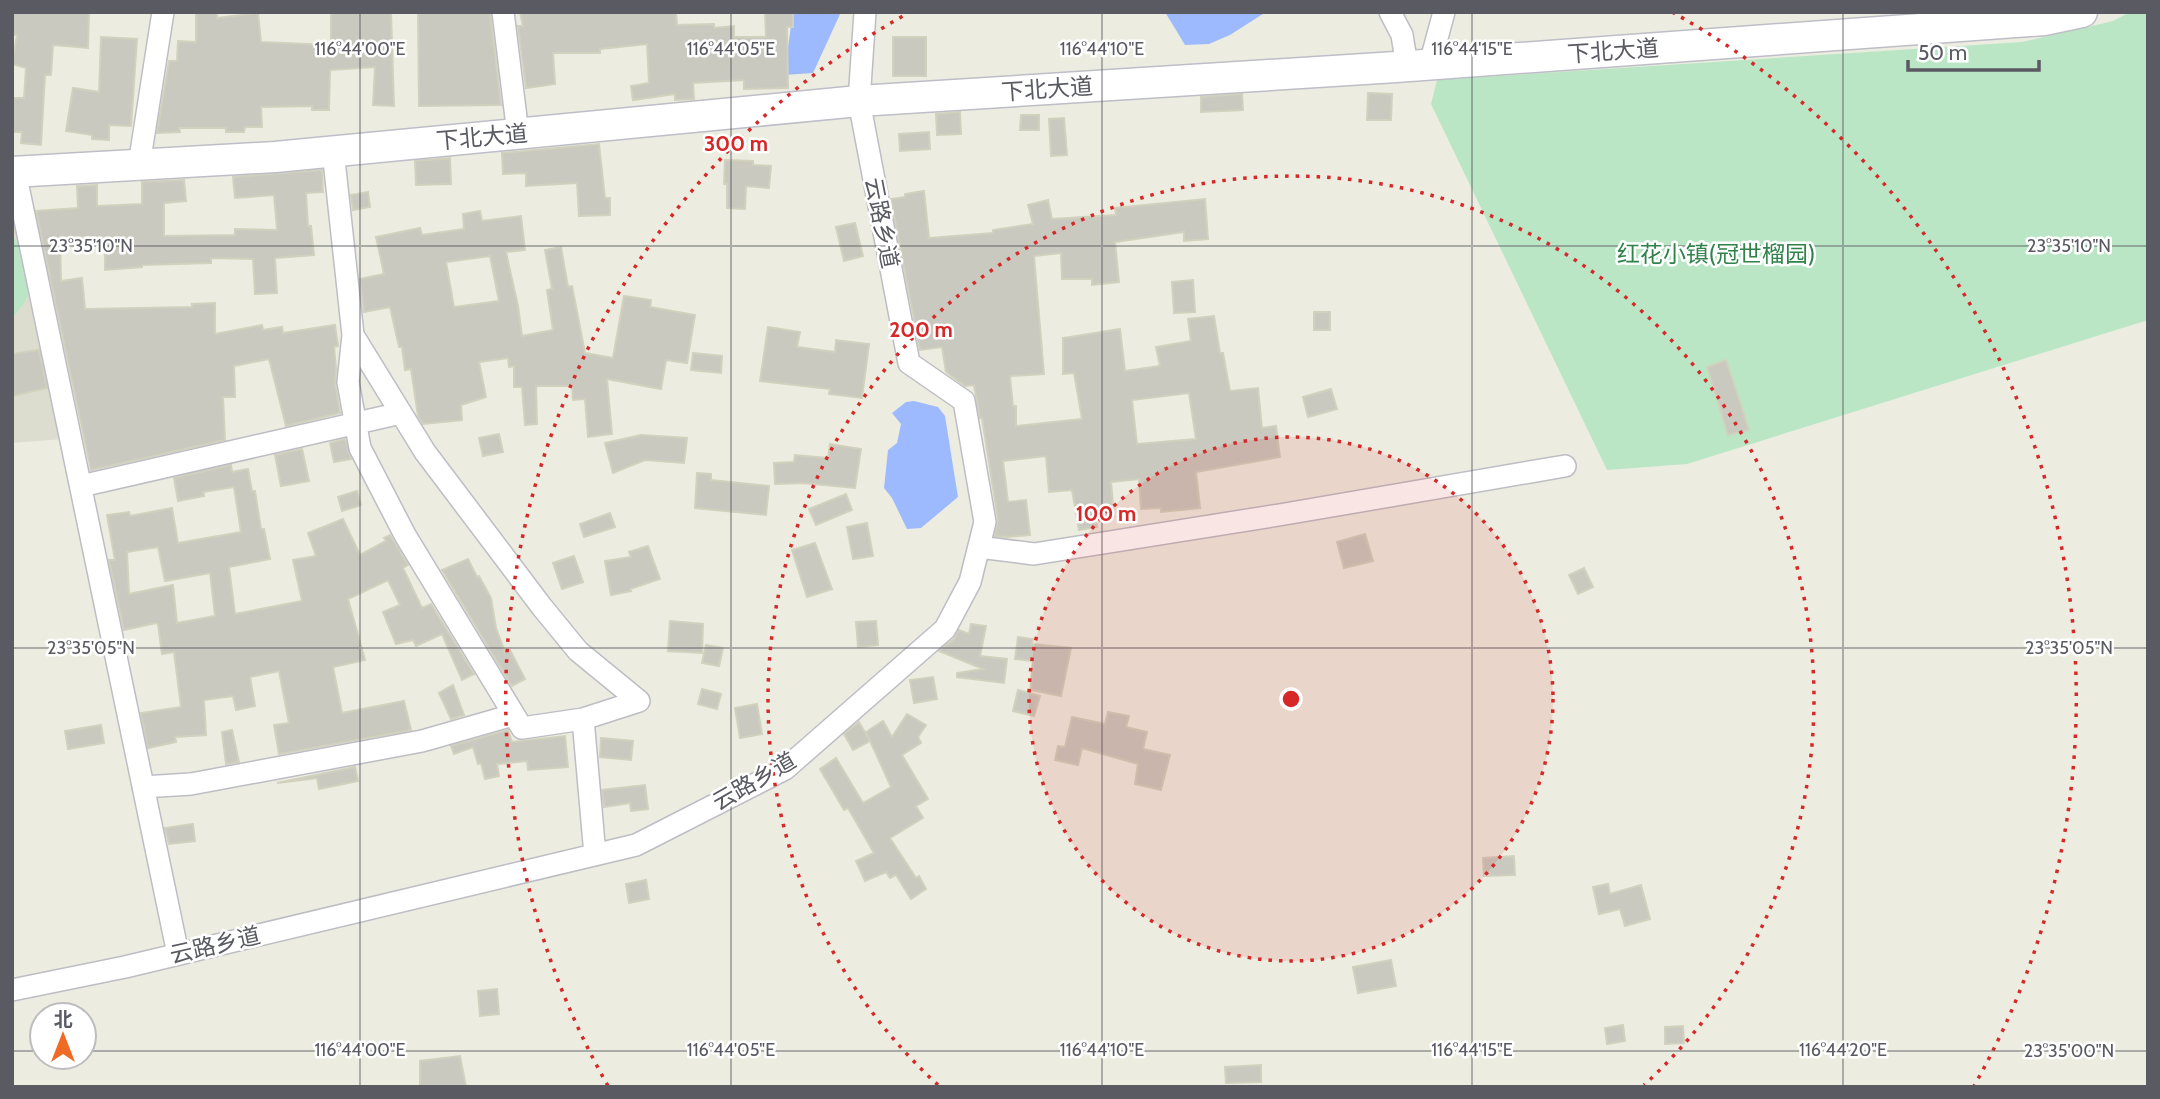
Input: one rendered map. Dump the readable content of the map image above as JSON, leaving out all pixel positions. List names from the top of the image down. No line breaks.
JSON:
{"streets":{"street":["下北大道","云路乡道"]},"crossings":[["下北大道","云路乡道"]],"parks":["红花小镇(冠世榴园)"],"scale_bar":"50 m","north":"top","coordinates":["116°44'00\"E","116°44'05\"E","116°44'10\"E","116°44'15\"E","23°35'10\"N","23°35'05\"N","116°44'20\"E","23°35'00\"N"],"rings":["300 m","200 m","100 m"]}
